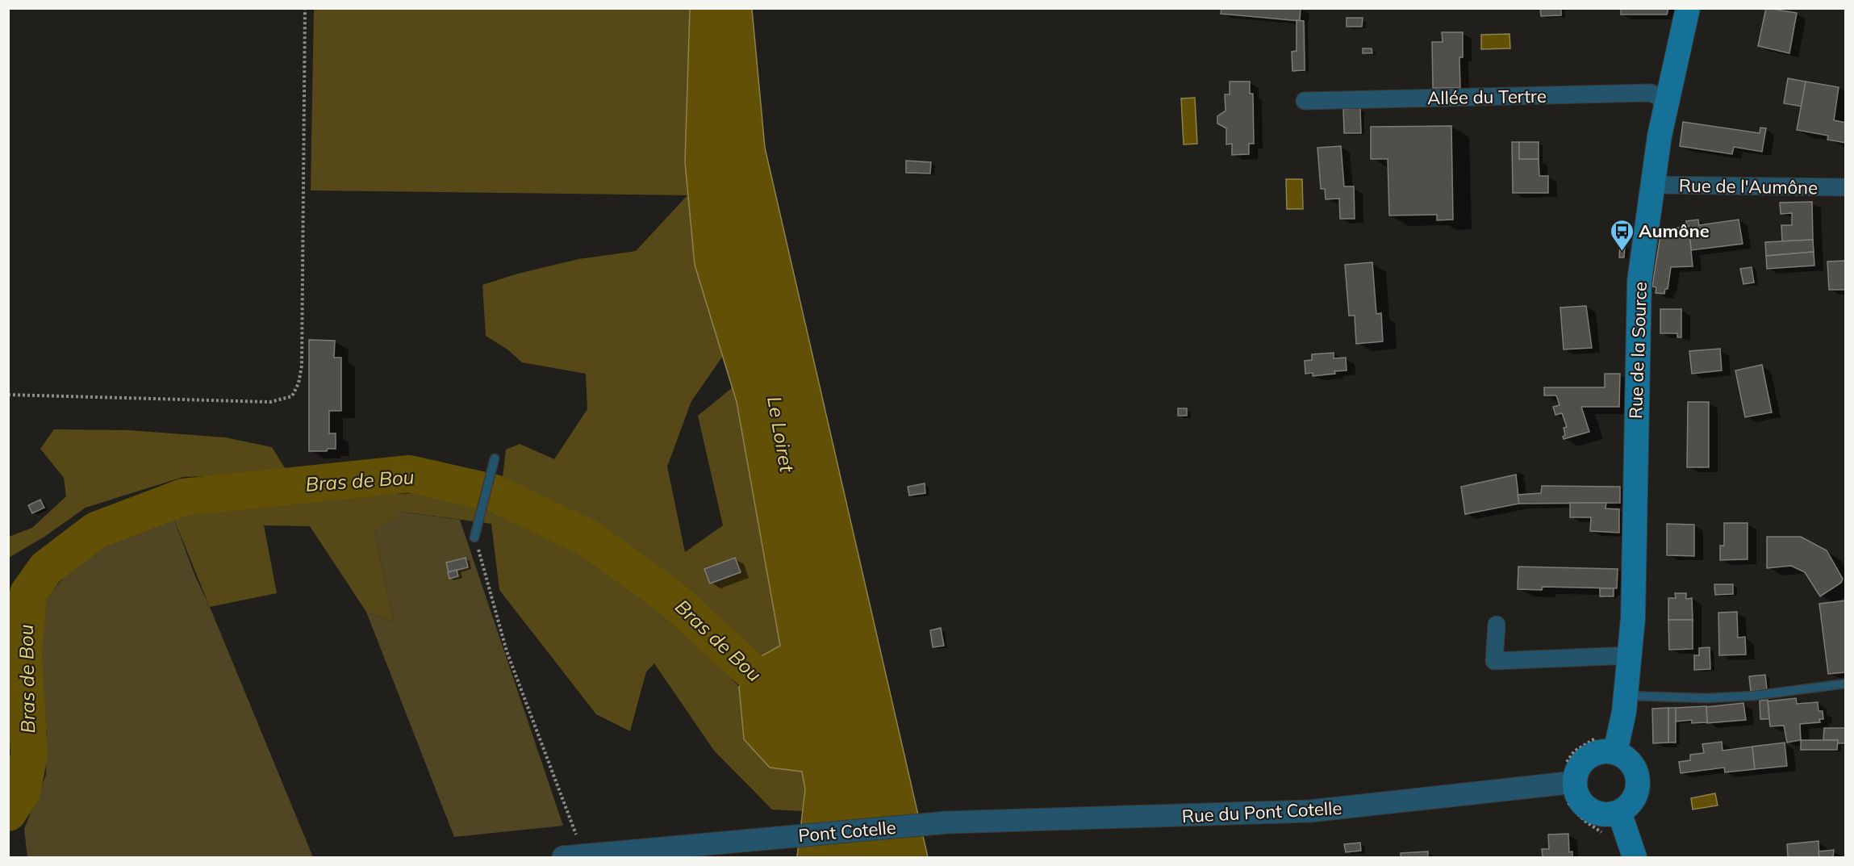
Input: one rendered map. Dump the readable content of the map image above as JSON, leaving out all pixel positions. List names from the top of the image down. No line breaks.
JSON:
{"streets":{"main road":["Rue de la Source"],"street":["Allée du Tertre","Rue de l'Aumône","Rue du Pont Cotelle","Pont Cotelle"]},"crossings":[["Allée du Tertre","Rue de la Source"],["Rue de l'Aumône","Rue de la Source"],["Rue de la Source","Rue du Pont Cotelle"],["Rue du Pont Cotelle","Pont Cotelle"]],"water":["Le Loiret","Bras de Bou"],"places":{"bus stop":["Aumône"]}}
